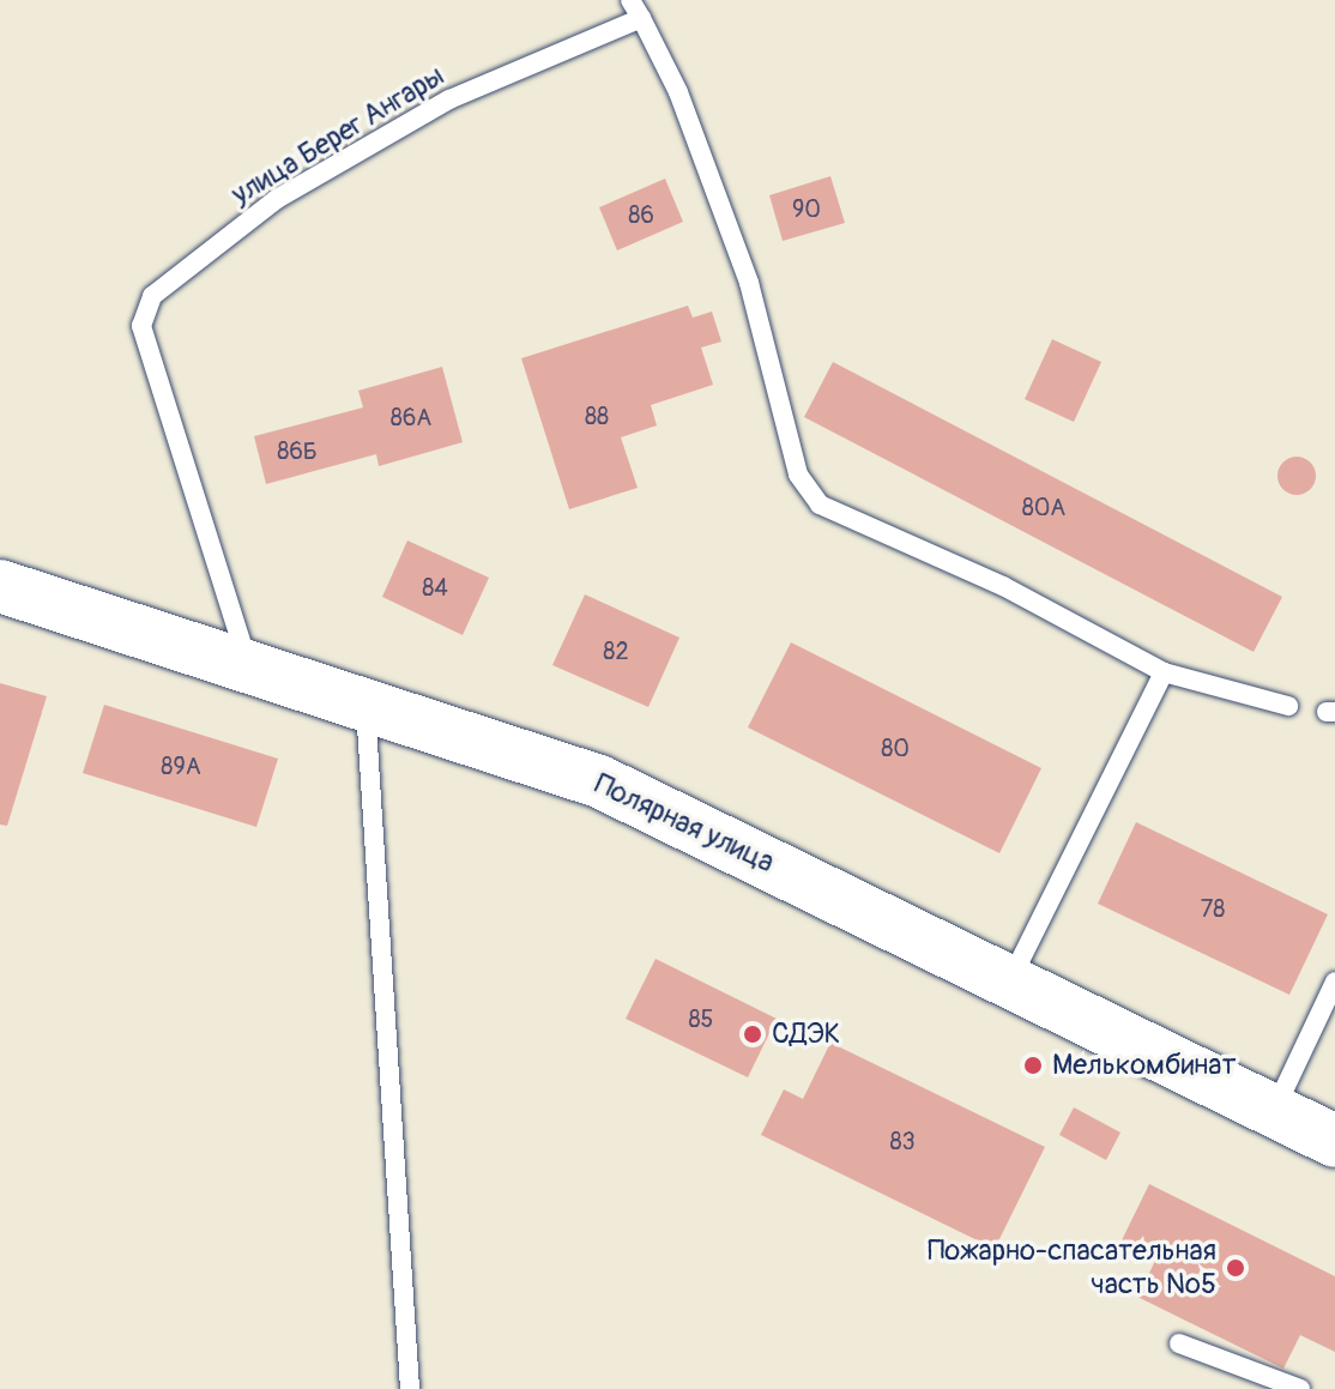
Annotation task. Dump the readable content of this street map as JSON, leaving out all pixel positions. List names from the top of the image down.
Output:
{
  "streets": {
    "main road": ["Полярная улица"],
    "lane": ["улица Берег Ангары"]
  },
  "crossings": [
    ["улица Берег Ангары", "Полярная улица"]
  ],
  "places": ["СДЭК", "Мелькомбинат", "Пожарно-спасательная часть №5"],
  "house_numbers": [
    "90",
    "86",
    "88",
    "86А",
    "86Б",
    "80А",
    "84",
    "82",
    "80",
    "89А",
    "78",
    "85",
    "83"
  ]
}
